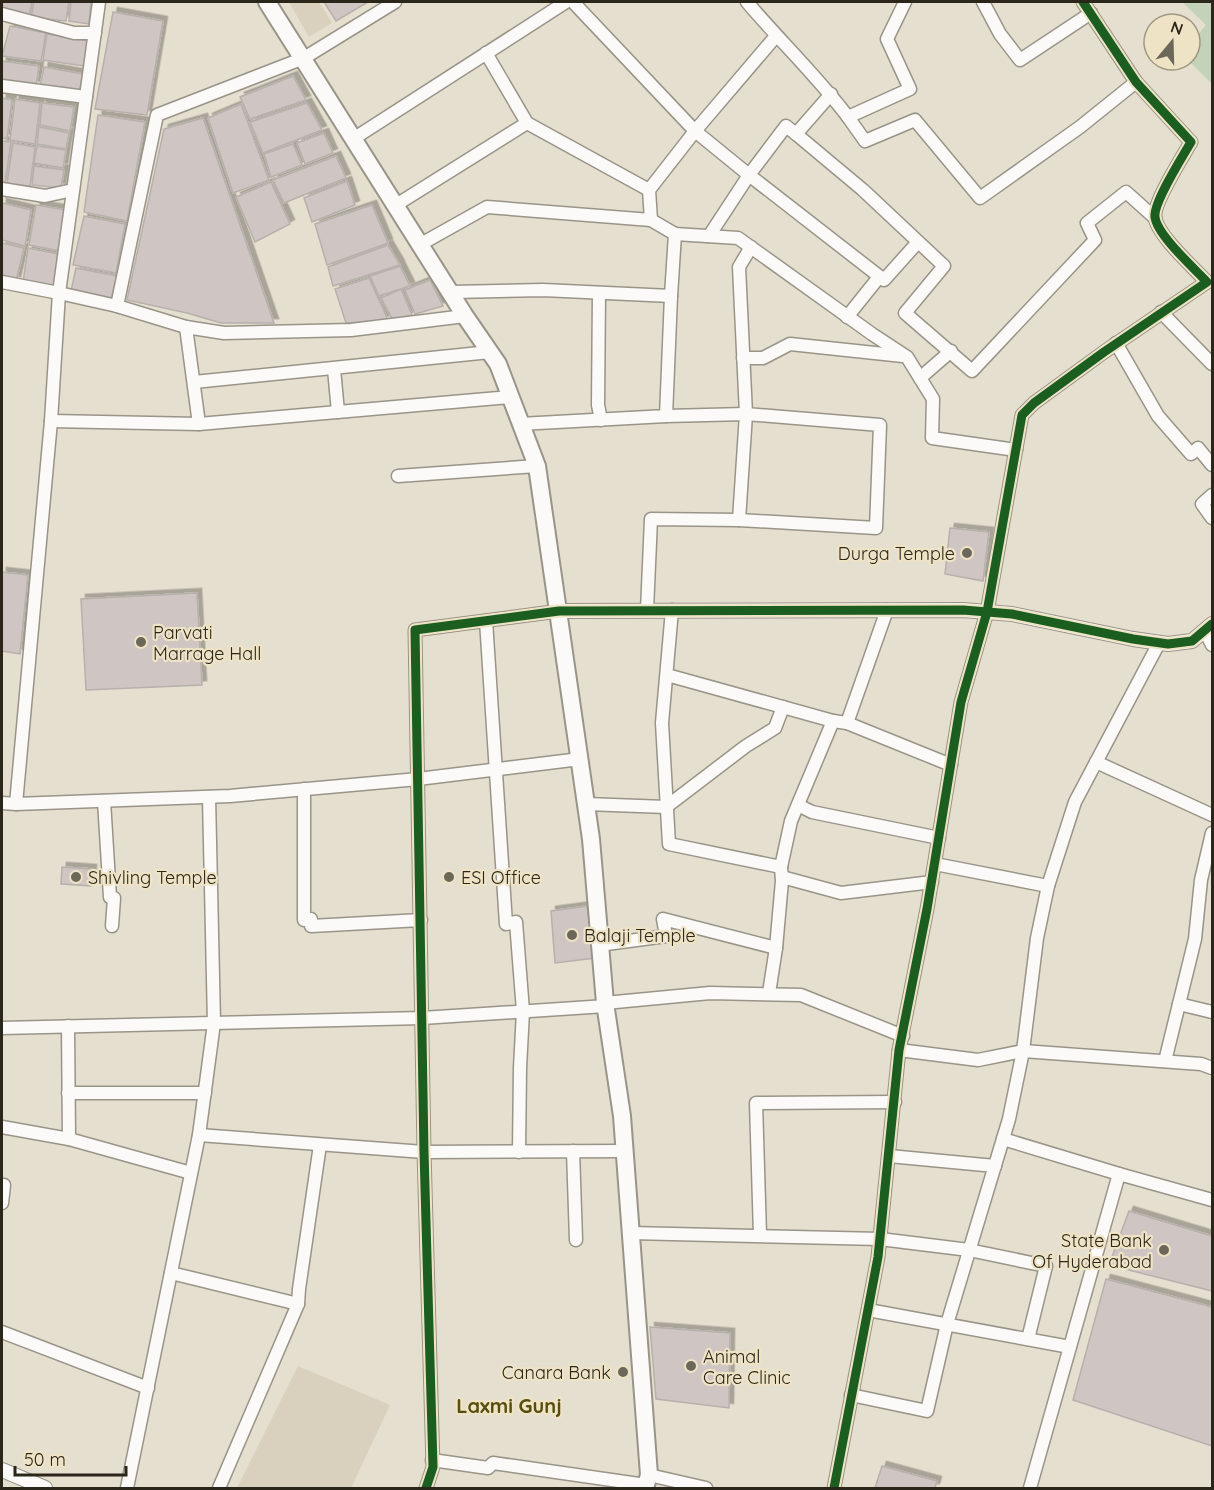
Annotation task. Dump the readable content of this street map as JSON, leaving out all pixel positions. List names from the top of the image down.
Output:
{
  "districts": ["Laxmi Gunj"],
  "places": [
    "Durga Temple",
    "Parvati Marrage Hall",
    "Shivling Temple",
    "ESI Office",
    "Balaji Temple",
    "State Bank Of Hyderabad",
    "Animal Care Clinic",
    "Canara Bank"
  ],
  "scale_bar": "50 m",
  "north": "top"
}
